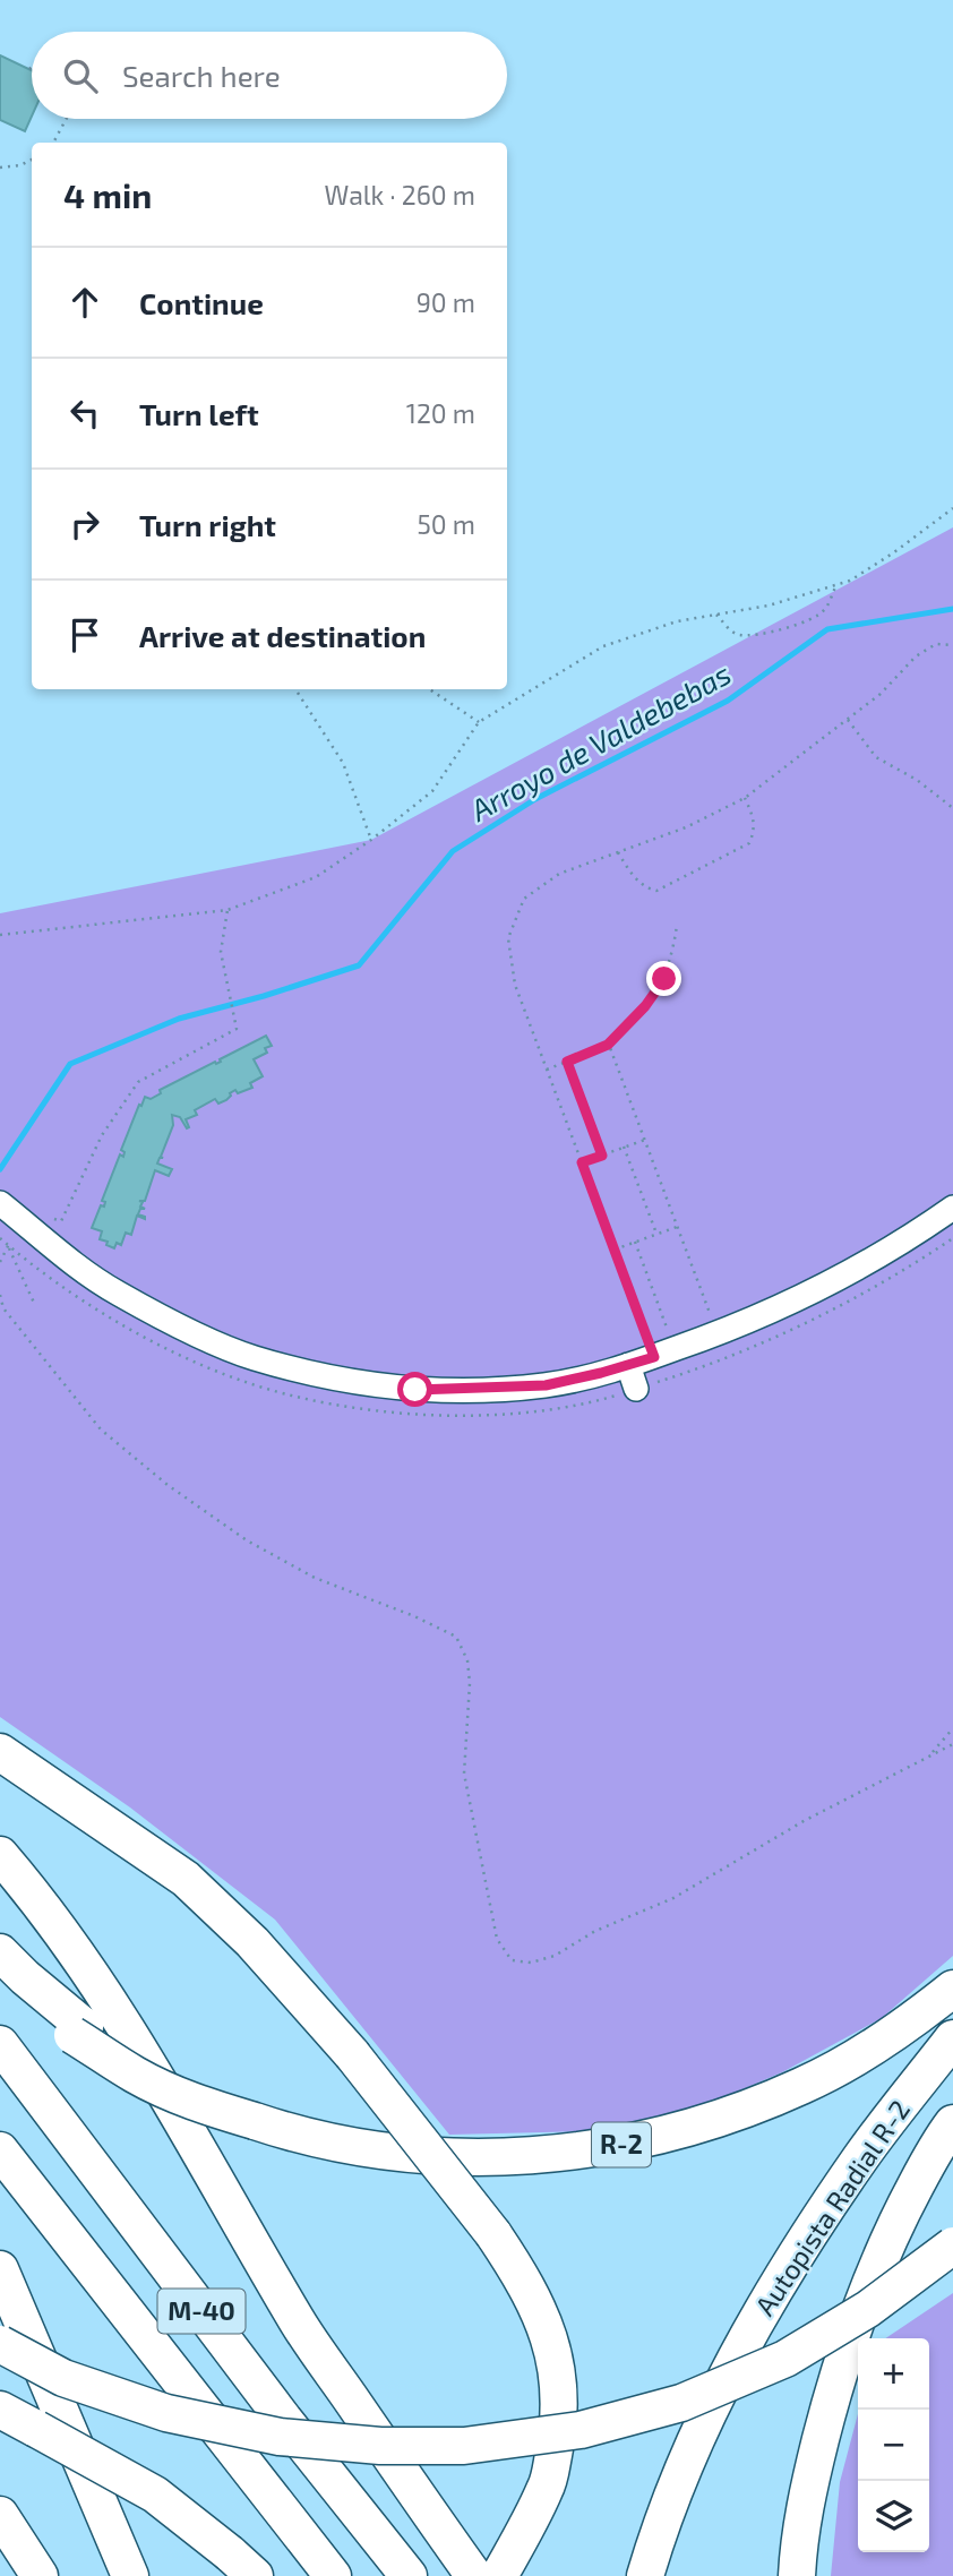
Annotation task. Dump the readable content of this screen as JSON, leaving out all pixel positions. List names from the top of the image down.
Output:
{
  "streets": {
    "highway": ["R-2", "Autopista Radial R-2", "M-40"]
  },
  "water": ["Arroyo de Valdebebas"],
  "page": {
    "search": "Search here",
    "heading": ["4 min", "Walk · 260 m"],
    "list": [
      ["Continue", "90 m"],
      ["Turn left", "120 m"],
      ["Turn right", "50 m"],
      "Arrive at destination"
    ],
    "map_buttons": ["+", "−"]
  }
}
